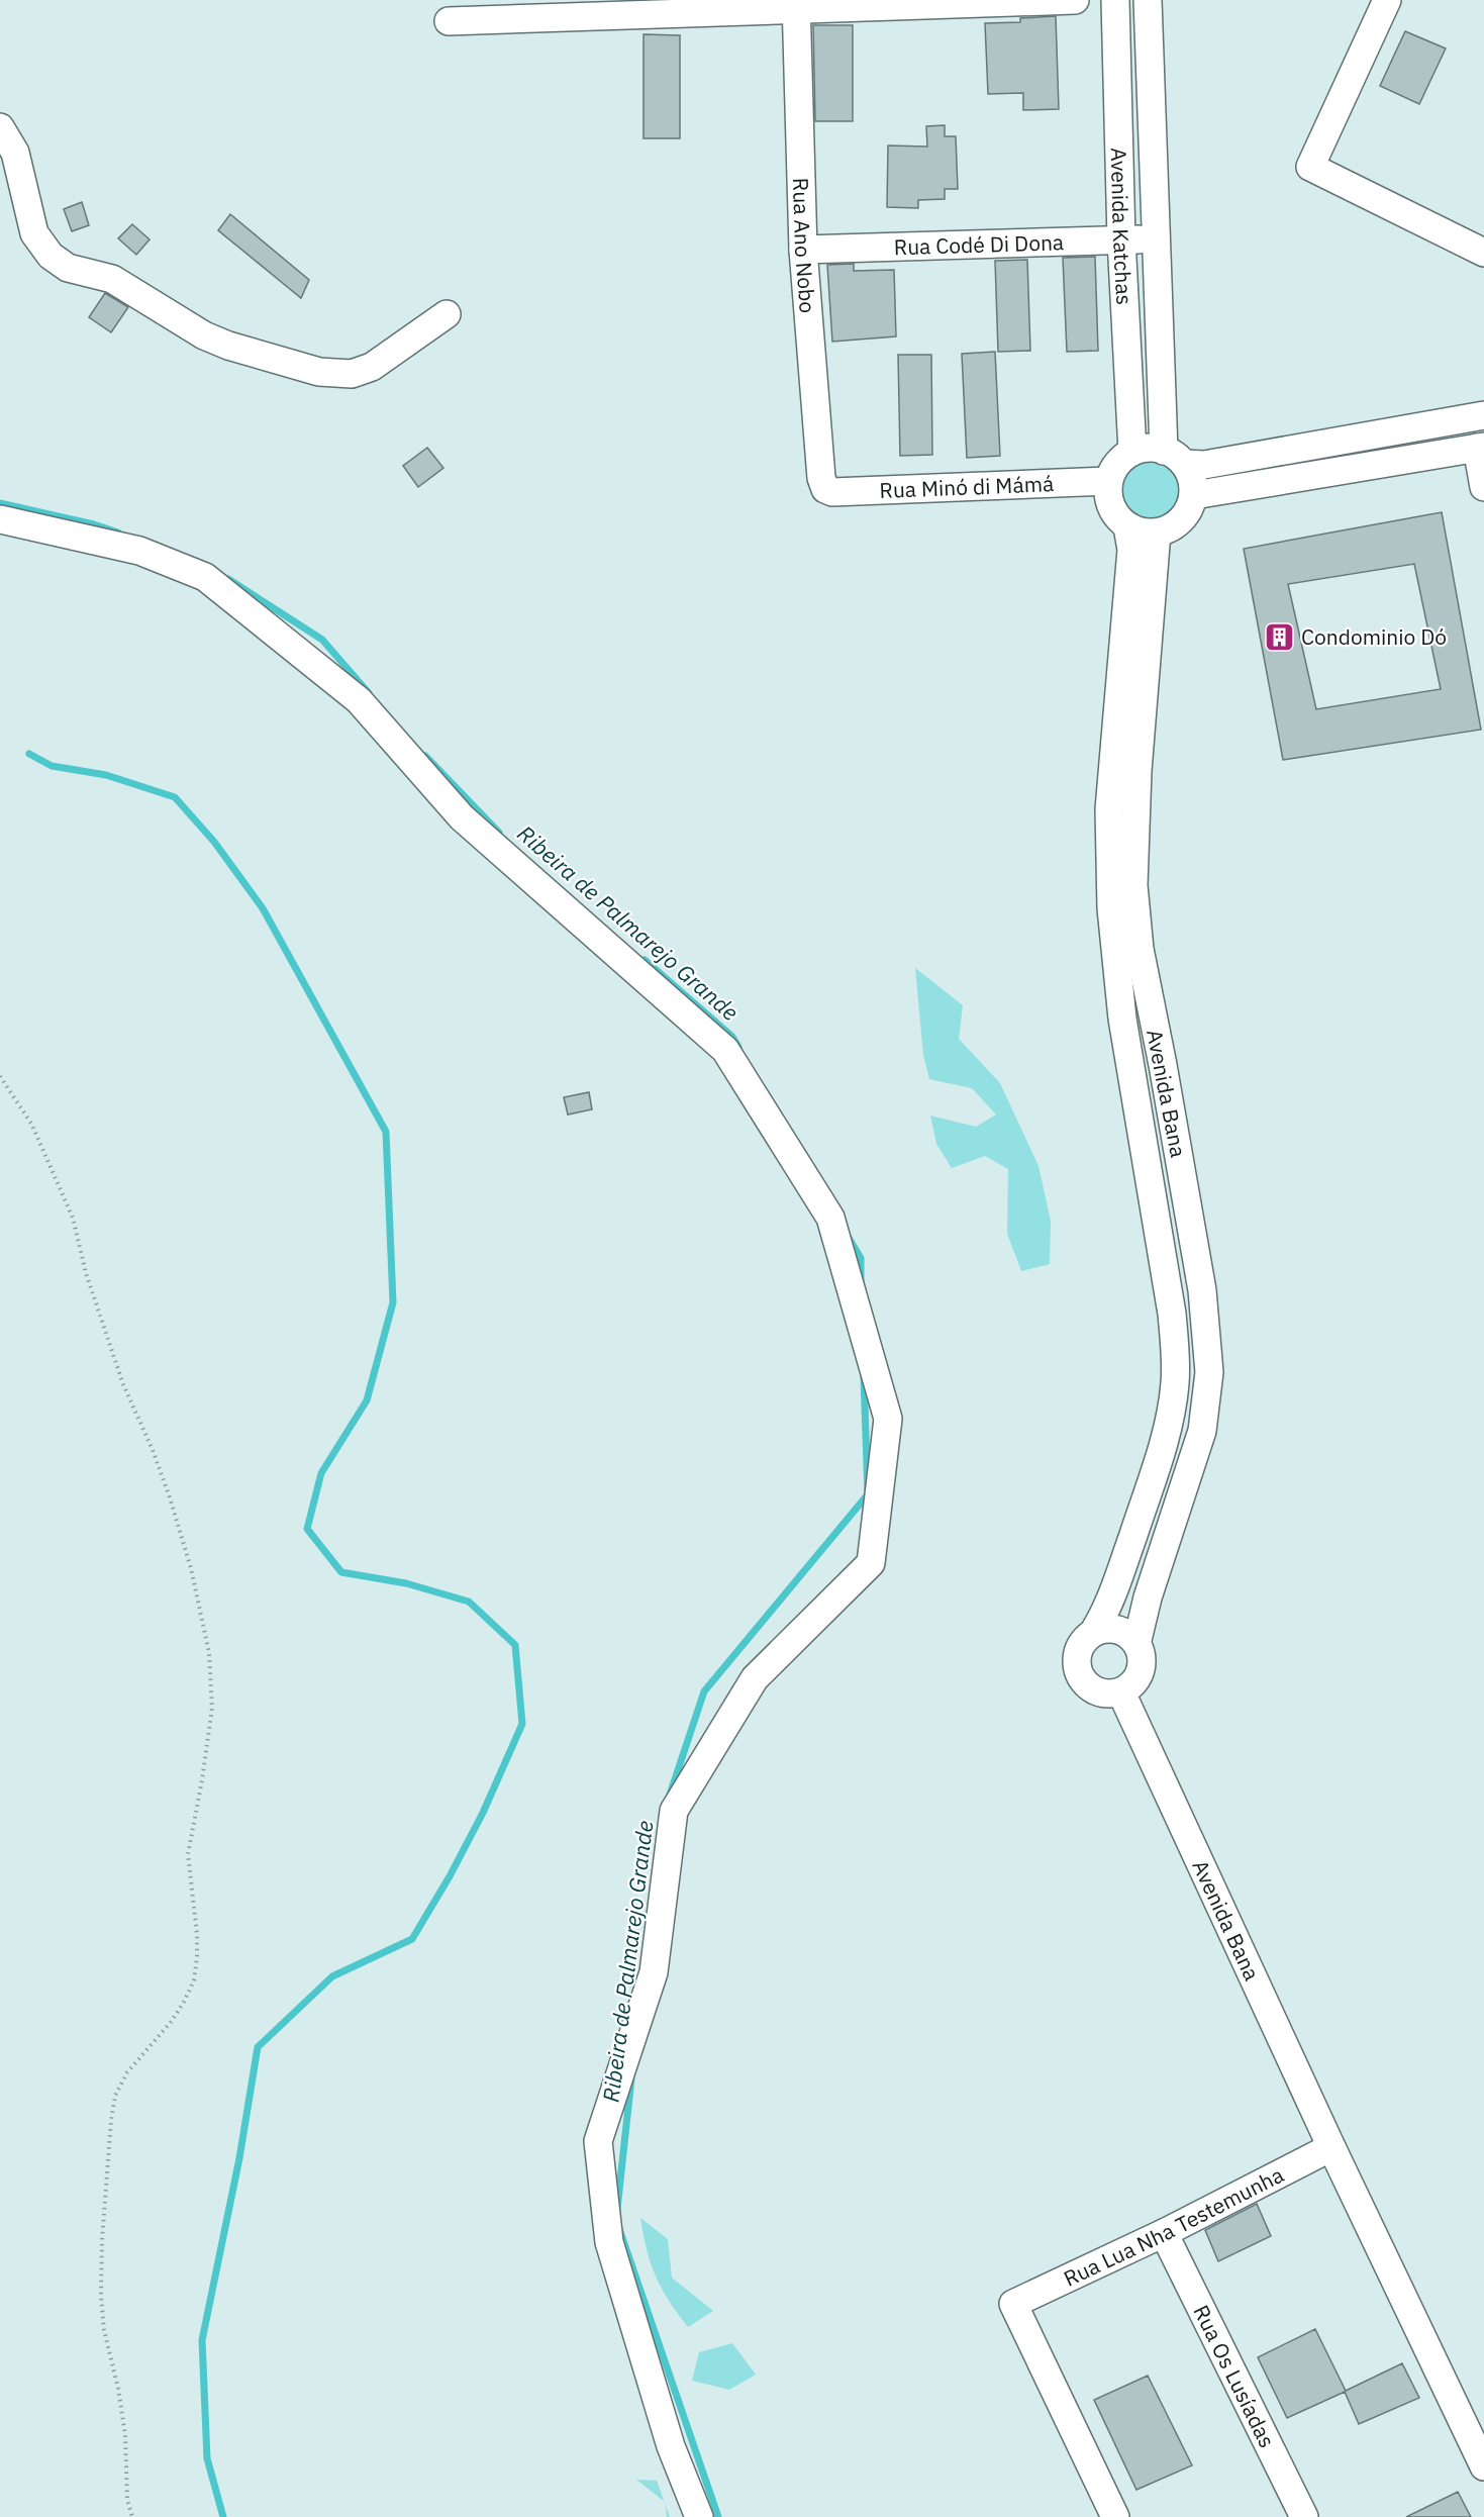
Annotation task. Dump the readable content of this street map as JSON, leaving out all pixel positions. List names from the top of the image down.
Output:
{
  "streets": {
    "street": [
      "Avenida Katchas",
      "Rua Codé Di Dona",
      "Rua Ano Nobo",
      "Rua Minó di Mámá",
      "Avenida Bana",
      "Rua Lua Nha Testemunha",
      "Rua Os Lusíadas"
    ]
  },
  "crossings": [
    ["Avenida Katchas", "Rua Codé Di Dona"],
    ["Avenida Katchas", "Rua Minó di Mámá"],
    ["Avenida Katchas", "Avenida Bana"],
    ["Rua Codé Di Dona", "Rua Ano Nobo"],
    ["Rua Ano Nobo", "Rua Minó di Mámá"],
    ["Rua Minó di Mámá", "Avenida Bana"],
    ["Avenida Bana", "Rua Lua Nha Testemunha"],
    ["Rua Lua Nha Testemunha", "Rua Os Lusíadas"]
  ],
  "water": ["Ribeira de Palmarejo Grande"],
  "places": {
    "building": ["Condominio Dó"]
  }
}
